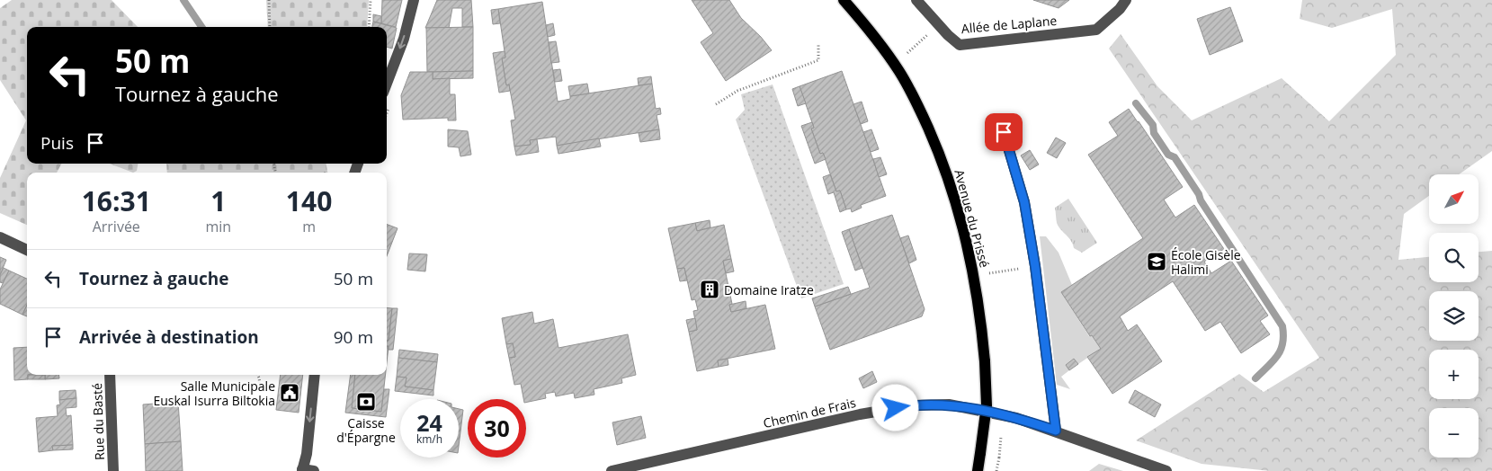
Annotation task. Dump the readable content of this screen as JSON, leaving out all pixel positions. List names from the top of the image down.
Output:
{
  "streets": {
    "main road": ["Avenue du Prissé"],
    "street": ["Allée de Laplane", "Chemin de Frais", "Rue du Basté"]
  },
  "places": {
    "school or university": ["École Gisèle Halimi"],
    "building": ["Domaine Iratze"],
    "public building": ["Salle Municipale Euskal Isurra Biltokia"],
    "bank": ["Caisse d'Épargne"]
  },
  "north": "top right",
  "page": {
    "turn": ["50 m", "Tournez à gauche"],
    "then": "Puis",
    "eta": [
      "16:31",
      "Arrivée",
      "1",
      "min",
      "140",
      "m"
    ],
    "map_buttons": ["+", "−"],
    "list": [
      {
        "name": "Tournez à gauche",
        "value": "50 m"
      },
      {
        "name": "Arrivée à destination",
        "value": "90 m"
      }
    ],
    "speed": "24 km/h",
    "limit": "30"
  }
}
